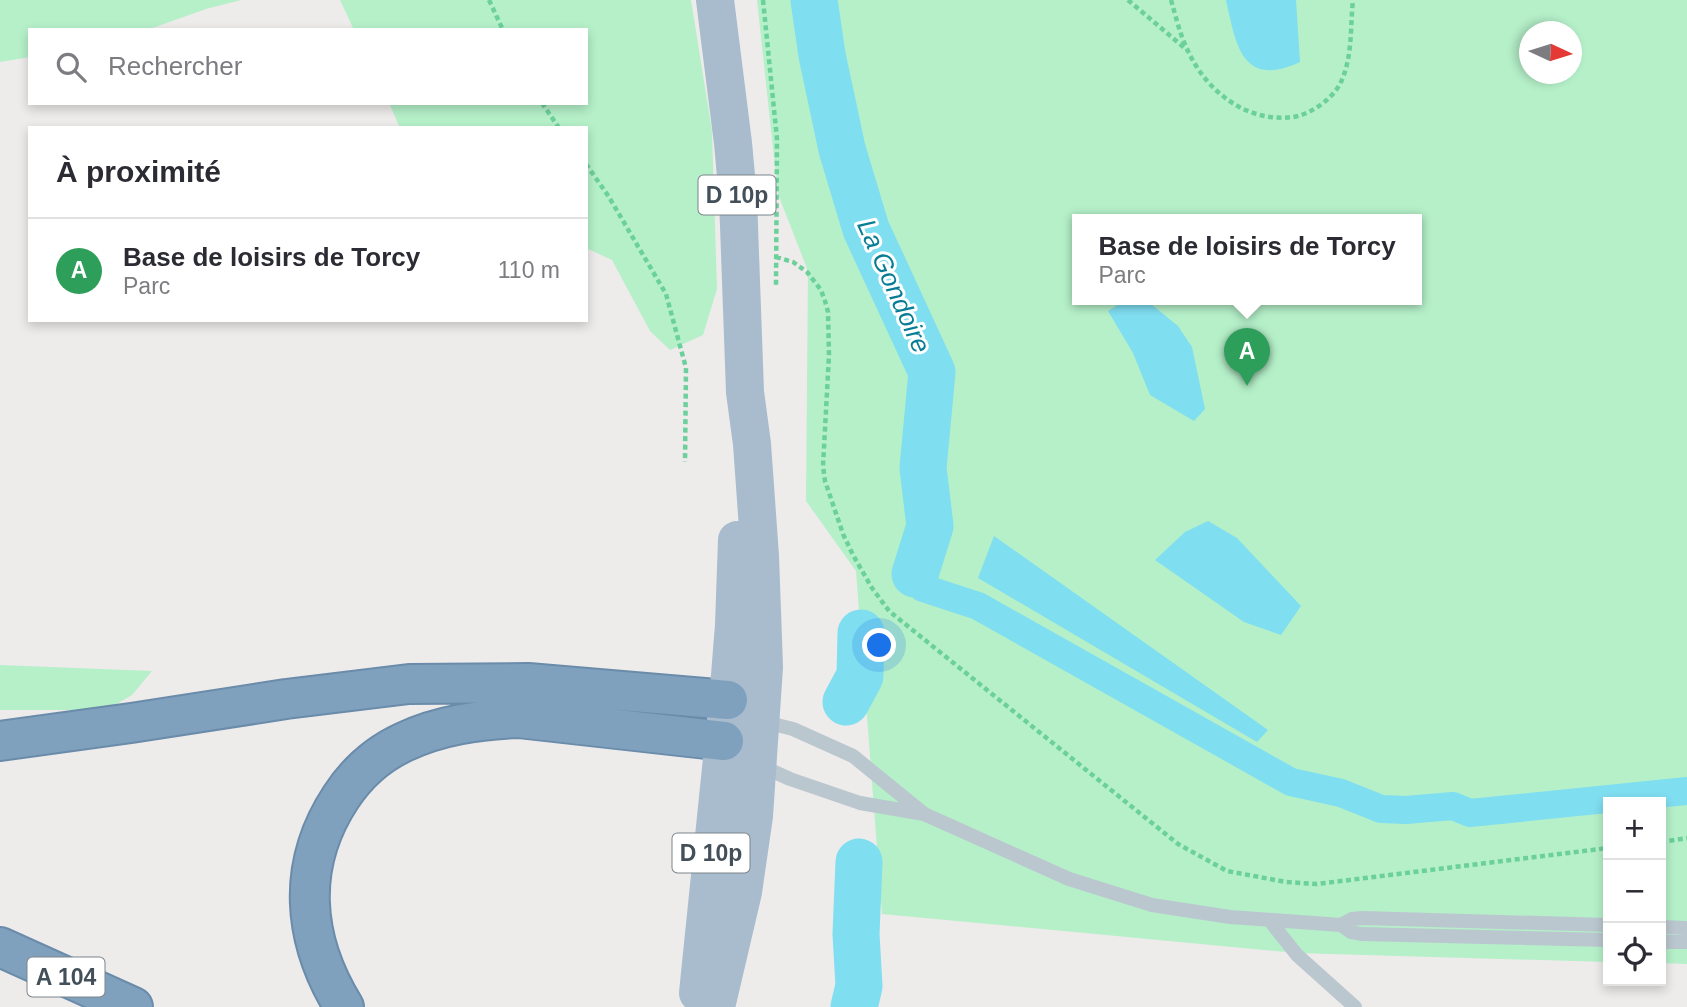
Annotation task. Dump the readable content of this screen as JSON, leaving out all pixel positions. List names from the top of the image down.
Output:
{
  "streets": {
    "highway": ["A 104"],
    "main road": ["D 10p"]
  },
  "water": ["La Gondoire"],
  "north": "right",
  "page": {
    "search": "Rechercher",
    "heading": "À proximité",
    "popup": ["Base de loisirs de Torcy", "Parc"],
    "list": [
      {
        "mark": "A",
        "name": "Base de loisirs de Torcy",
        "note": "Parc",
        "value": "110 m"
      }
    ],
    "pins": "A",
    "map_buttons": ["+", "−"]
  }
}
